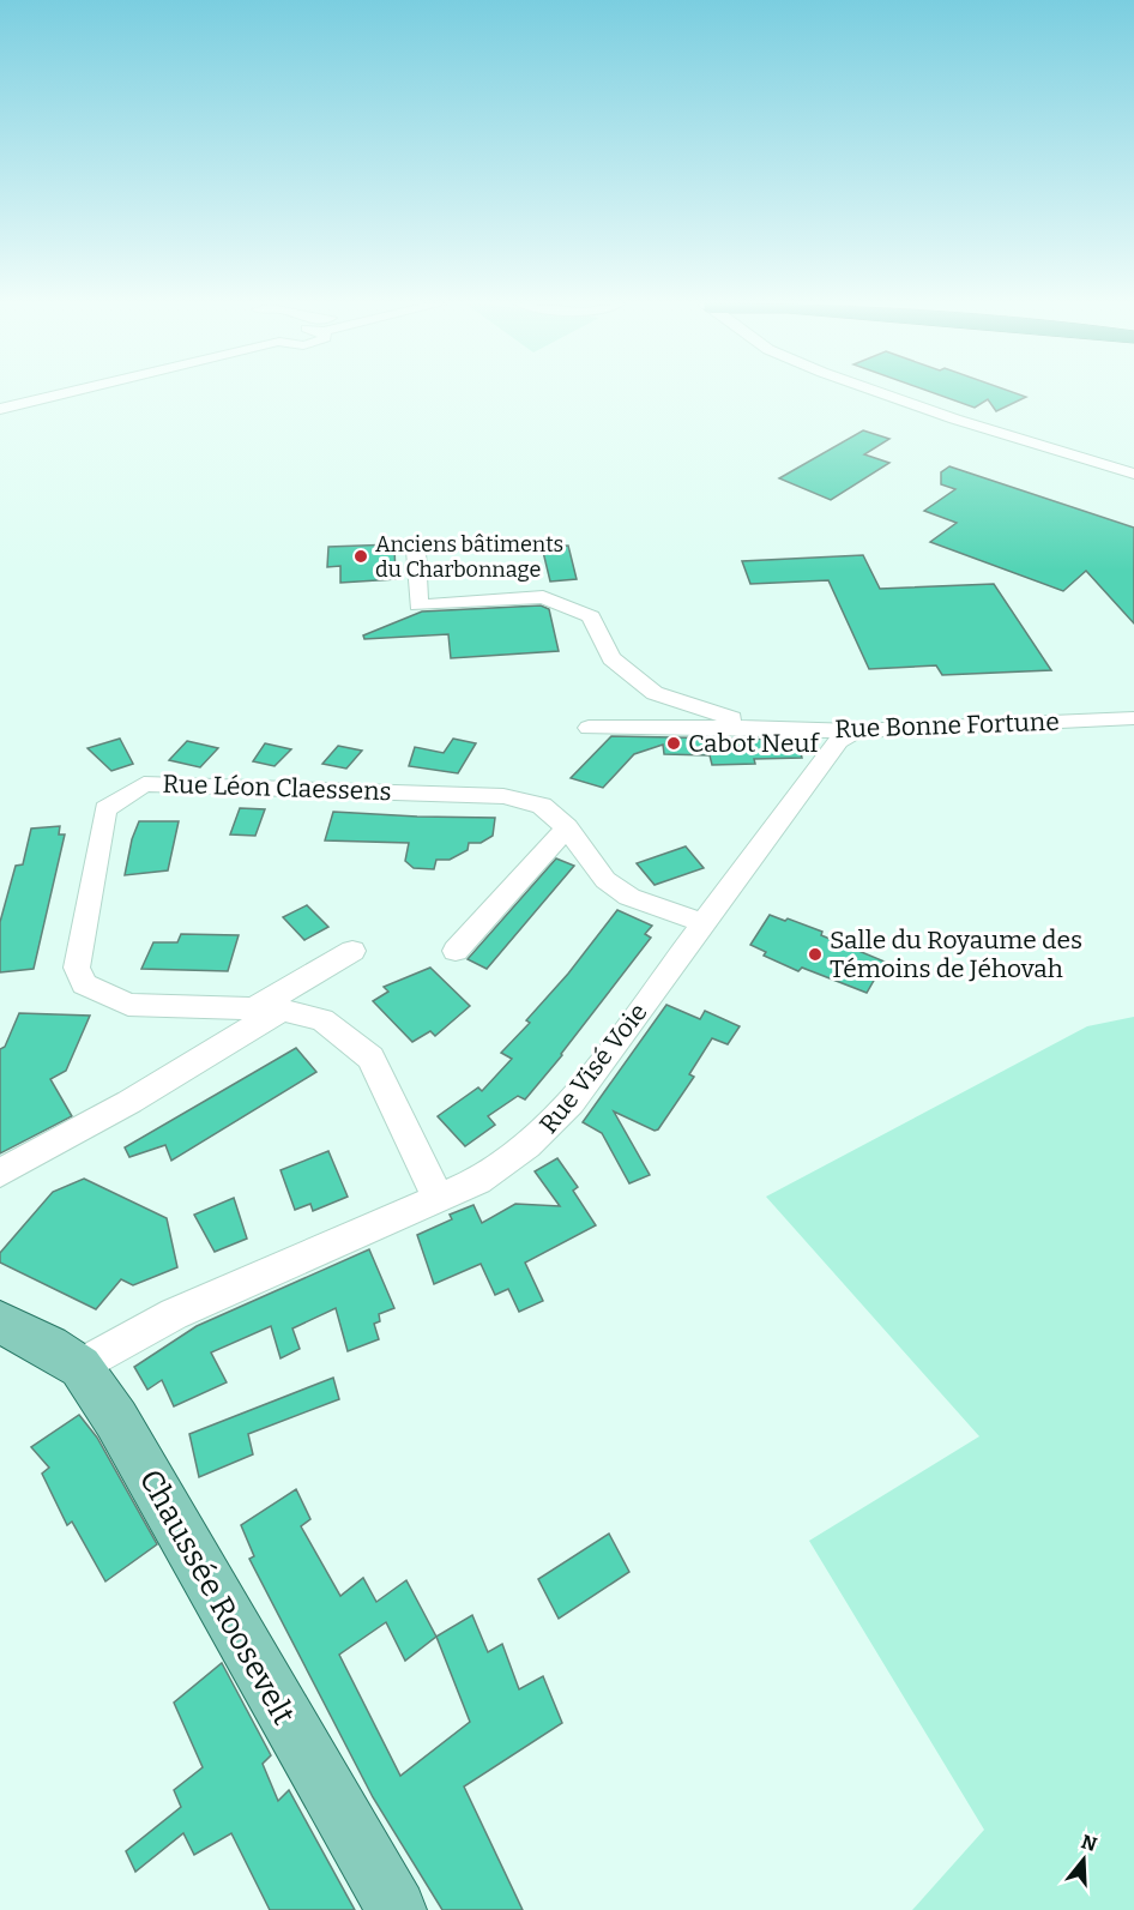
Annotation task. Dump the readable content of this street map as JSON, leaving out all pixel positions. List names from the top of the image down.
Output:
{
  "streets": {
    "main road": ["Chaussée Roosevelt"],
    "street": ["Rue Bonne Fortune", "Rue Léon Claessens", "Rue Visé Voie"]
  },
  "crossings": [
    ["Rue Bonne Fortune", "Rue Visé Voie"],
    ["Rue Léon Claessens", "Rue Visé Voie"],
    ["Rue Visé Voie", "Chaussée Roosevelt"]
  ],
  "places": ["Anciens bâtiments du Charbonnage", "Cabot Neuf", "Salle du Royaume des Témoins de Jéhovah"],
  "north": "top"
}
